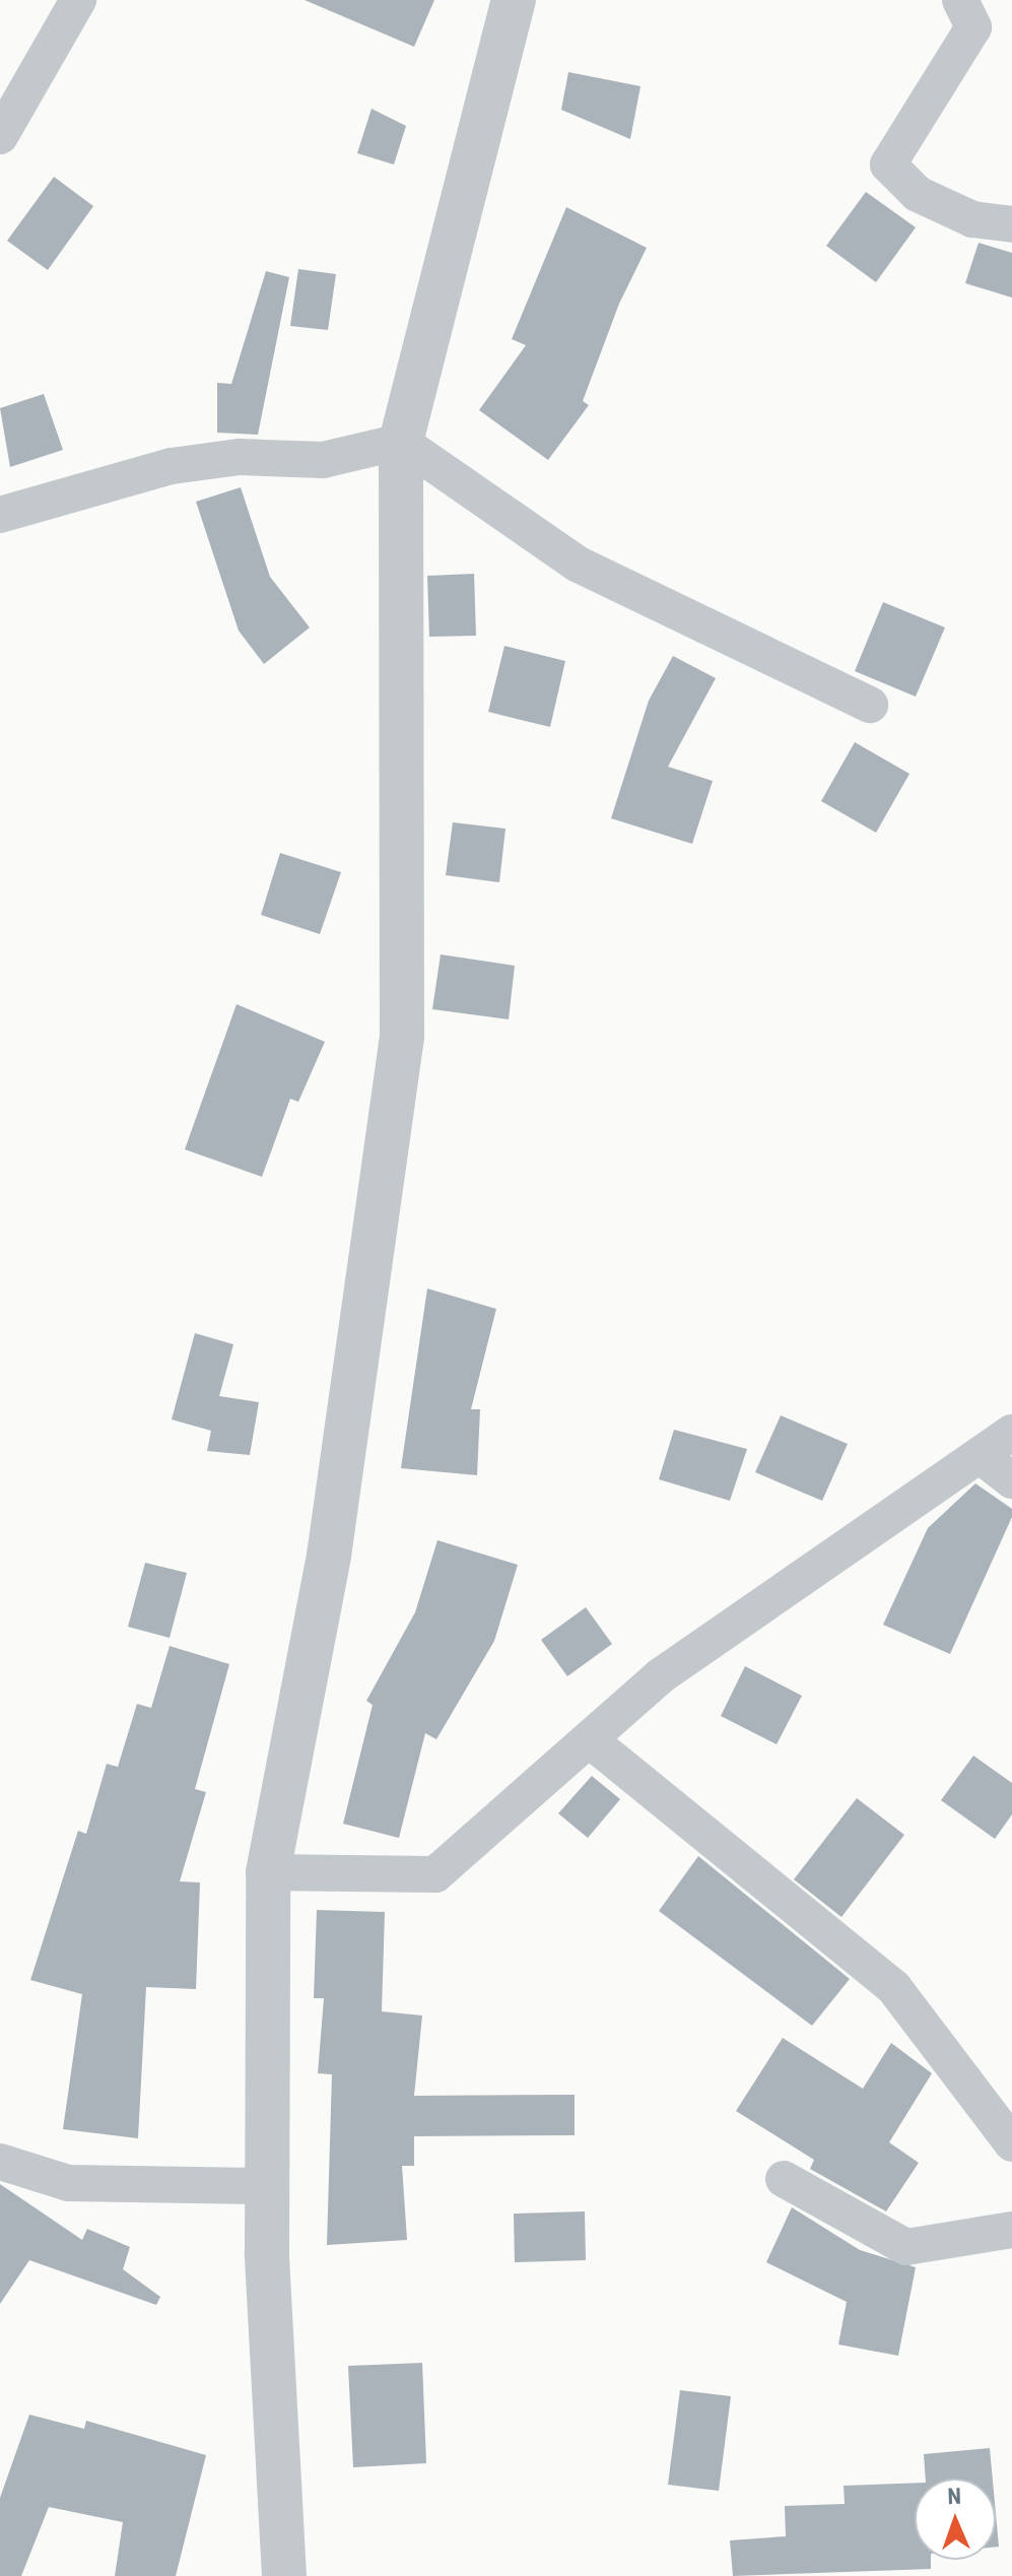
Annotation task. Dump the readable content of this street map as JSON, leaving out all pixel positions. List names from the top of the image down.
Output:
{
  "north": "top"
}
